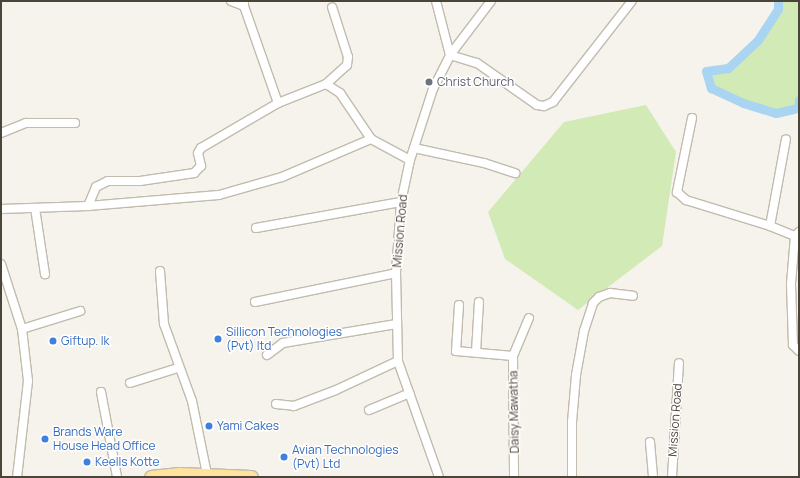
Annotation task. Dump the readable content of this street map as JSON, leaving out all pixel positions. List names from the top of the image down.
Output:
{
  "streets": {
    "street": ["Mission Road", "Daisy Mawatha"]
  },
  "places": [
    "Christ Church",
    "Sillicon Technologies (Pvt) ltd",
    "Giftup. lk",
    "Yami Cakes",
    "Brands Ware House Head Office",
    "Avian Technologies (Pvt) Ltd",
    "Keells Kotte"
  ]
}
